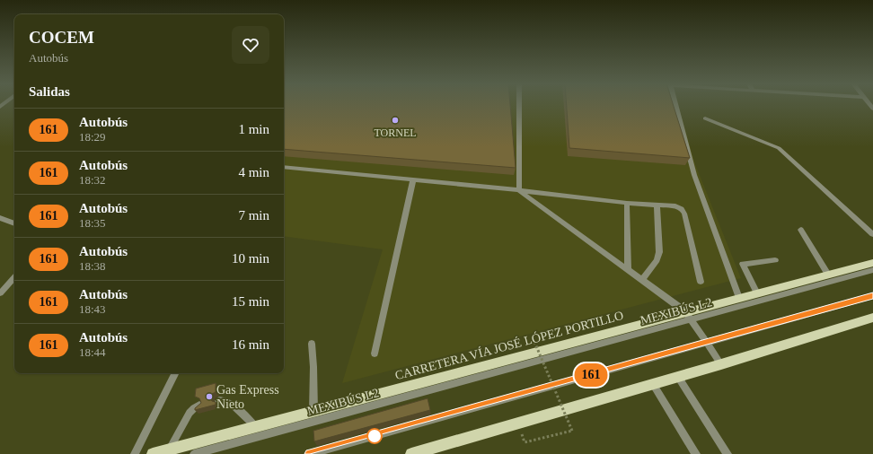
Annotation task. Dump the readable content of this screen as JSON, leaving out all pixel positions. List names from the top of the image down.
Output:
{
  "streets": {
    "main road": ["CARRETERA VÍA JOSÉ LÓPEZ PORTILLO"],
    "street": ["MEXIBÚS L2"]
  },
  "crossings": [
    ["MEXIBÚS L2", "CARRETERA VÍA JOSÉ LÓPEZ PORTILLO"]
  ],
  "places": ["TORNEL", "Gas Express Nieto"],
  "lines": ["bus line 161"],
  "page": {
    "on_map": "161",
    "heading": [
      ["COCEM", "Autobús"],
      "Salidas"
    ],
    "list": [
      {
        "mark": "161",
        "name": "Autobús",
        "note": "18:29",
        "value": "1 min"
      },
      {
        "mark": "161",
        "name": "Autobús",
        "note": "18:32",
        "value": "4 min"
      },
      {
        "mark": "161",
        "name": "Autobús",
        "note": "18:35",
        "value": "7 min"
      },
      {
        "mark": "161",
        "name": "Autobús",
        "note": "18:38",
        "value": "10 min"
      },
      {
        "mark": "161",
        "name": "Autobús",
        "note": "18:43",
        "value": "15 min"
      },
      {
        "mark": "161",
        "name": "Autobús",
        "note": "18:44",
        "value": "16 min"
      }
    ]
  }
}
